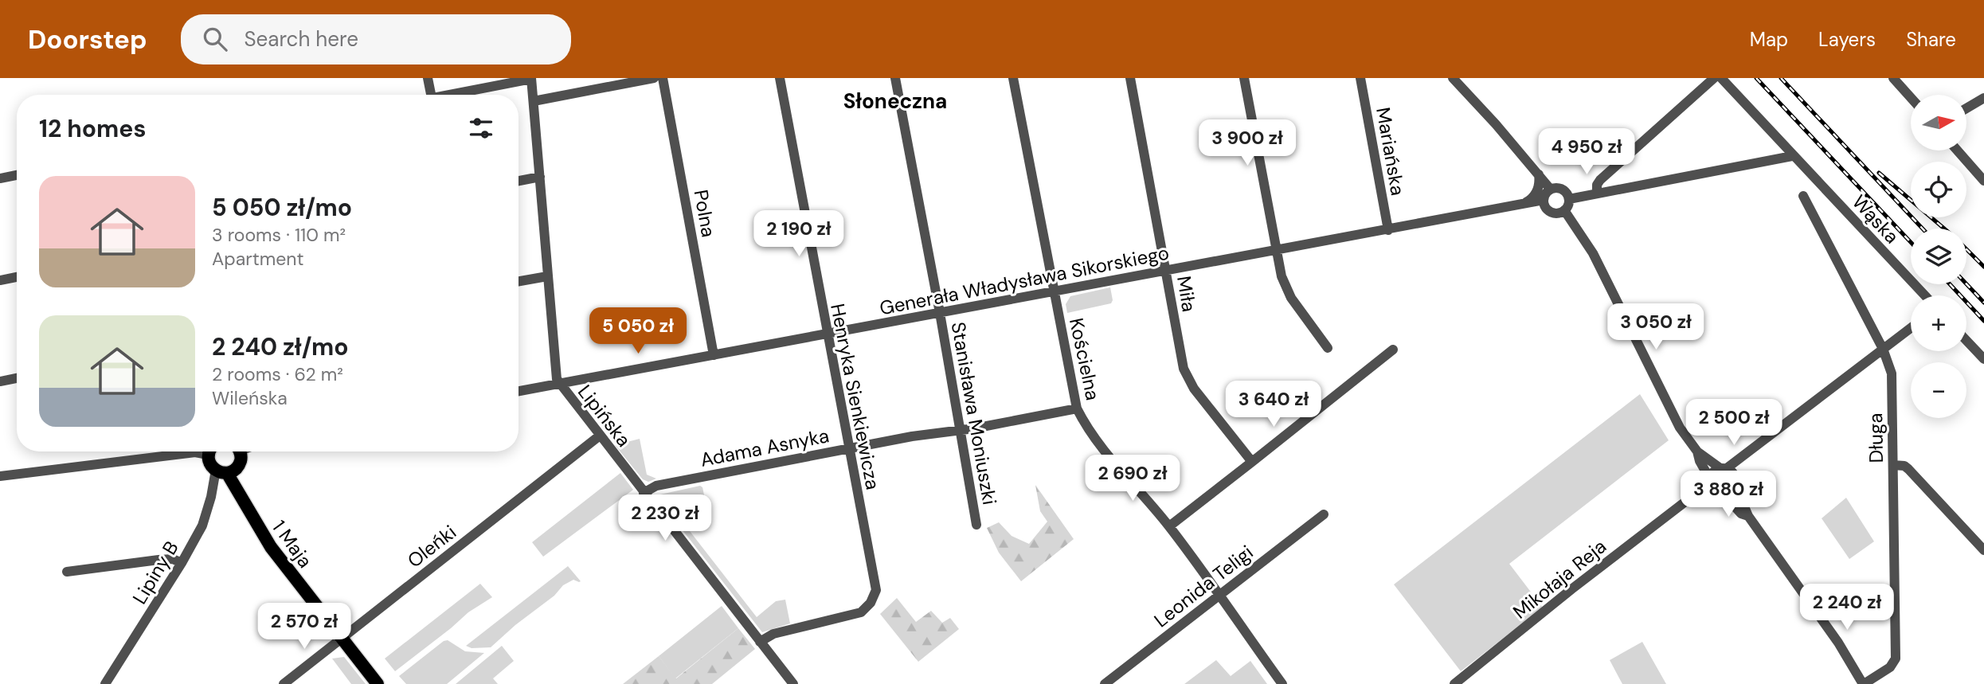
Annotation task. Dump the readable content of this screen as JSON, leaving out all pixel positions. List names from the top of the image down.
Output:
{
  "streets": {
    "main road": ["1 Maja"],
    "street": [
      "Mariańska",
      "Polna",
      "Wąska",
      "Generała Władysława Sikorskiego",
      "Miła",
      "Kościelna",
      "Henryka Sienkiewicza",
      "Stanisława Moniuszki",
      "Lipińska",
      "Długa",
      "Adama Asnyka",
      "Oleńki",
      "Lipiny B",
      "Mikołaja Reja",
      "Leonida Teligi"
    ]
  },
  "crossings": [
    ["Mariańska", "Generała Władysława Sikorskiego"],
    ["Polna", "Generała Władysława Sikorskiego"],
    ["Generała Władysława Sikorskiego", "Miła"],
    ["Generała Władysława Sikorskiego", "Kościelna"],
    ["Generała Władysława Sikorskiego", "Henryka Sienkiewicza"],
    ["Generała Władysława Sikorskiego", "Stanisława Moniuszki"],
    ["Generała Władysława Sikorskiego", "Lipińska"],
    ["Kościelna", "Adama Asnyka"],
    ["Kościelna", "Leonida Teligi"],
    ["Henryka Sienkiewicza", "Lipińska"],
    ["Henryka Sienkiewicza", "Adama Asnyka"],
    ["Stanisława Moniuszki", "Adama Asnyka"],
    ["Lipińska", "Adama Asnyka"],
    ["Lipińska", "Oleńki"],
    ["1 Maja", "Oleńki"],
    ["1 Maja", "Lipiny B"]
  ],
  "districts": ["Słoneczna"],
  "north": "right",
  "page": {
    "header": "Doorstep",
    "search": "Search here",
    "nav": ["Map", "Layers", "Share"],
    "map_buttons": ["+", "−"],
    "heading": "12 homes",
    "price": [
      "3 900 zł",
      "4 950 zł",
      "2 190 zł",
      "3 050 zł",
      "5 050 zł",
      "3 640 zł",
      "2 500 zł",
      "2 690 zł",
      "3 880 zł",
      "2 230 zł",
      "2 240 zł",
      "2 570 zł"
    ],
    "list": [
      {
        "name": "5 050 zł/mo",
        "note": "3 rooms · 110 m² · Apartment"
      },
      {
        "name": "2 240 zł/mo",
        "note": "2 rooms · 62 m² · Wileńska"
      }
    ]
  }
}
